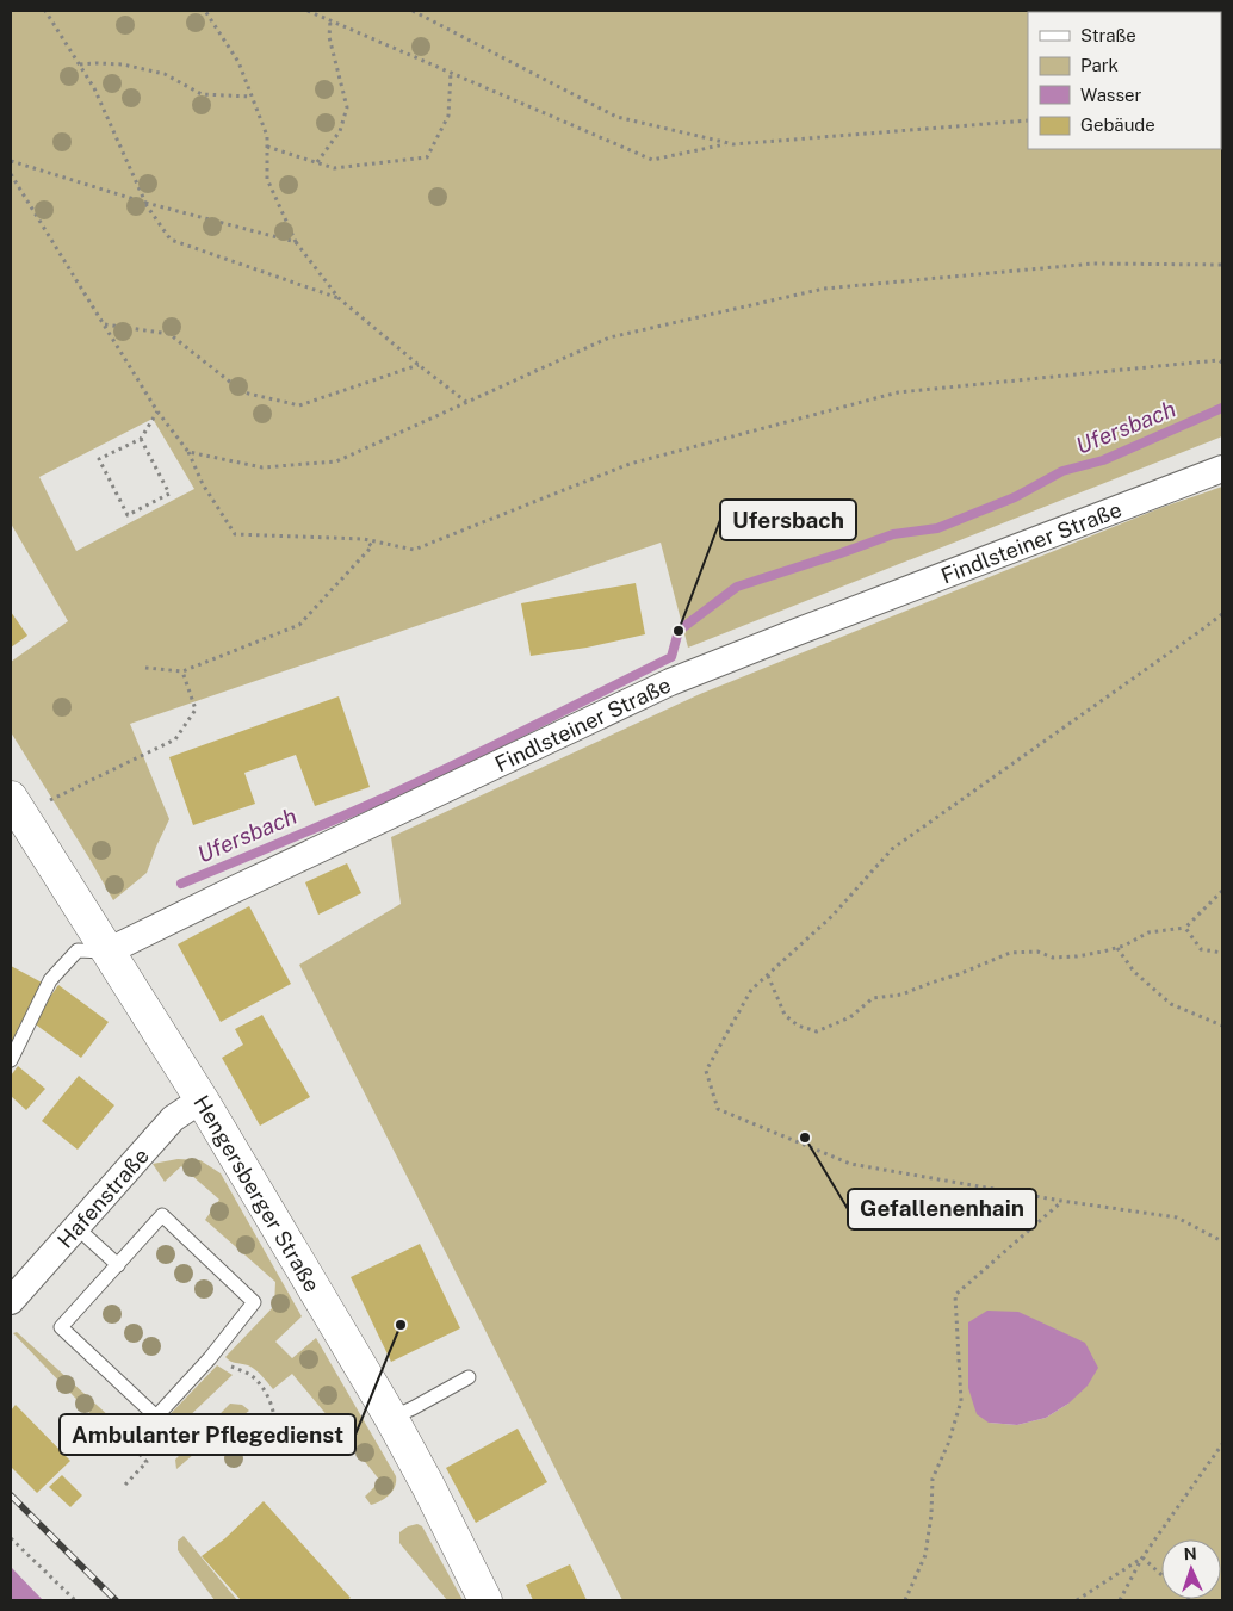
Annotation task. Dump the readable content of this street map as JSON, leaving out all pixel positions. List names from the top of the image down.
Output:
{
  "streets": {
    "main road": ["Hengersberger Straße"],
    "street": ["Findlsteiner Straße", "Hafenstraße"]
  },
  "crossings": [
    ["Findlsteiner Straße", "Hengersberger Straße"],
    ["Hengersberger Straße", "Hafenstraße"]
  ],
  "water": ["Ufersbach"],
  "places": ["Ufersbach", "Gefallenenhain", "Ambulanter Pflegedienst"],
  "legend": [
    "Straße",
    "Park",
    "Wasser",
    "Gebäude"
  ],
  "north": "top"
}
